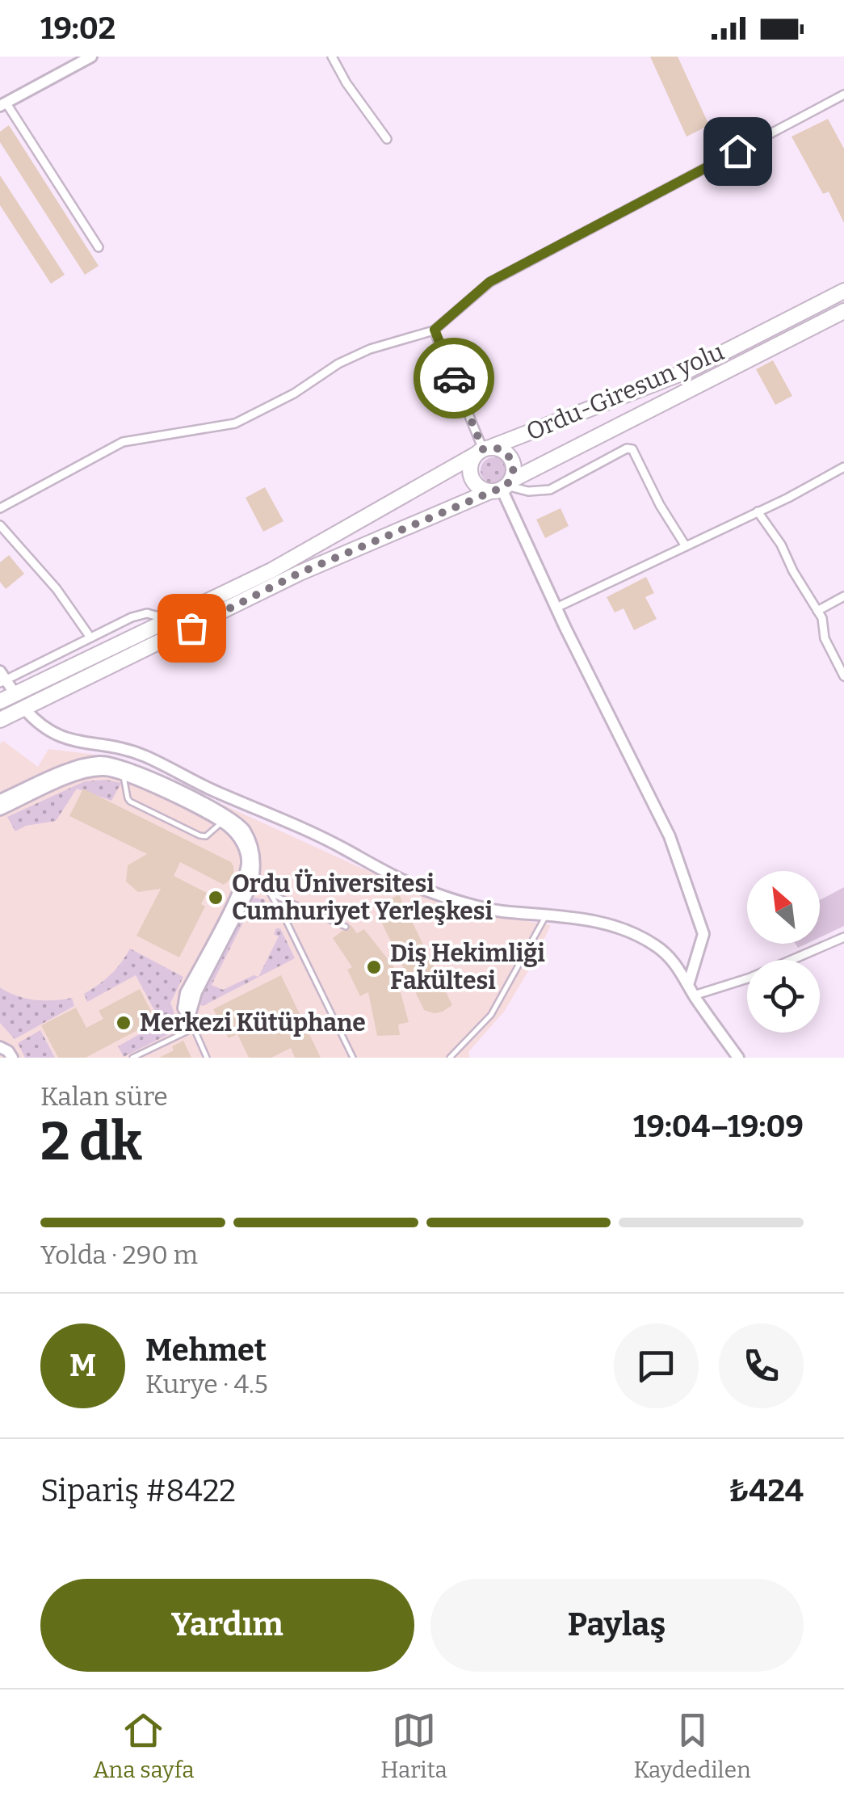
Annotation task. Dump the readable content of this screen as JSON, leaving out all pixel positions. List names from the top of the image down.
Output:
{
  "streets": {
    "highway": ["Ordu-Giresun yolu"]
  },
  "places": ["Ordu Üniversitesi Cumhuriyet Yerleşkesi", "Diş Hekimliği Fakültesi", "Merkezi Kütüphane"],
  "north": "top left",
  "page": {
    "status": "19:02",
    "heading": ["2 dk", "Kalan süre", "19:04–19:09"],
    "panel": [
      "Mehmet",
      "Kurye · 4.5",
      "Sipariş #8422",
      "₺424"
    ],
    "bar": "Yolda · 290 m",
    "round": "M",
    "buttons": ["Yardım", "Paylaş"],
    "tabs": ["Ana sayfa", "Harita", "Kaydedilen"]
  }
}
